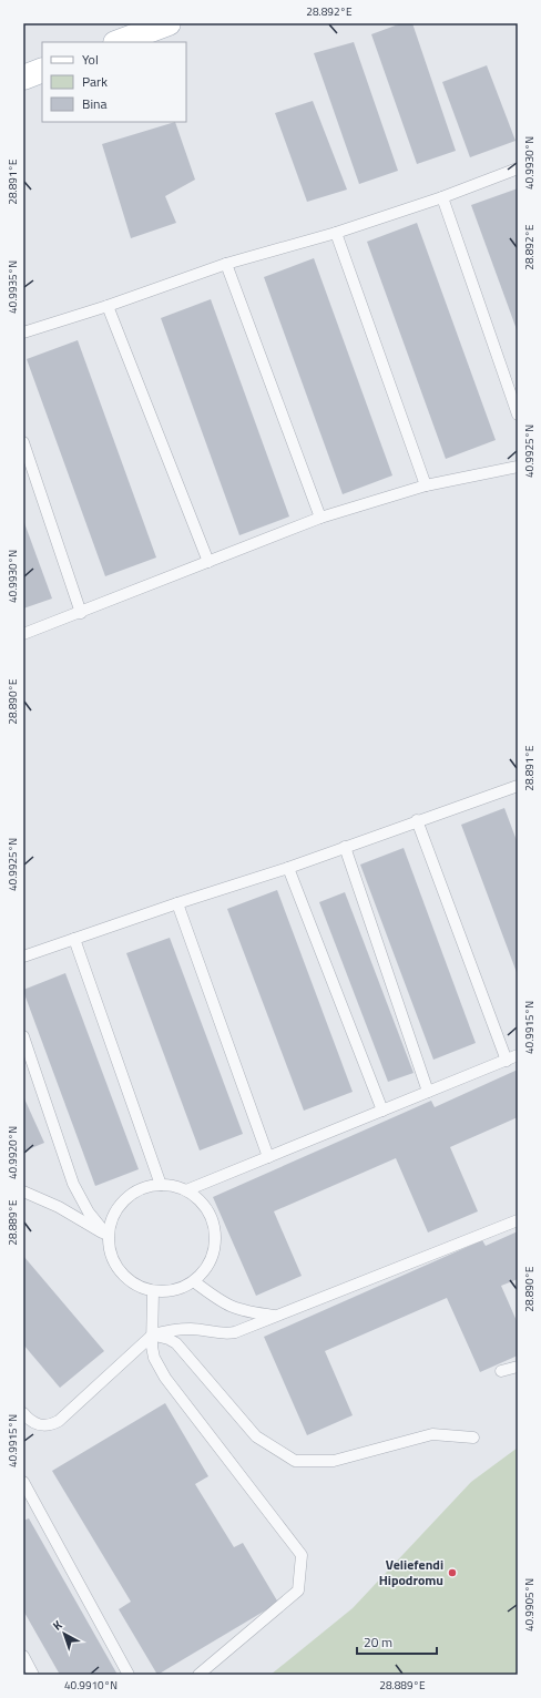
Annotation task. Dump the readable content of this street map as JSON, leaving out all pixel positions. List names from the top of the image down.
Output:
{
  "places": ["Veliefendi Hipodromu"],
  "legend": ["Yol", "Park", "Bina"],
  "scale_bar": "20 m",
  "north": "top left",
  "coordinates": [
    "28.892°E",
    "40.9930°N",
    "28.891°E",
    "40.9935°N",
    "40.9925°N",
    "28.890°E",
    "40.9915°N",
    "40.9920°N",
    "28.889°E",
    "40.9905°N",
    "40.9910°N"
  ]
}
